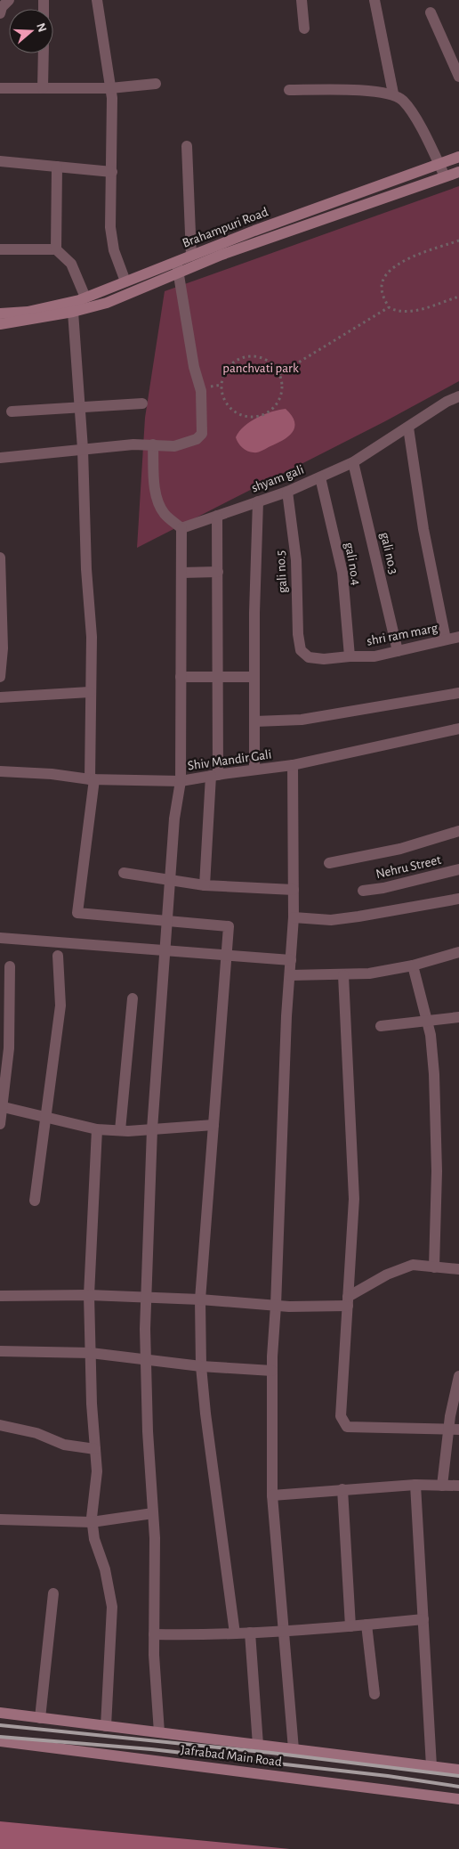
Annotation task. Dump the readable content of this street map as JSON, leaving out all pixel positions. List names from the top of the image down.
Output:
{
  "streets": {
    "street": [
      "Brahampuri Road",
      "shyam gali",
      "gali no.3",
      "gali no.4",
      "gali no.5",
      "shri ram marg",
      "Shiv Mandir Gali",
      "Nehru Street",
      "Jafrabad Main Road"
    ]
  },
  "crossings": [
    ["shyam gali", "gali no.3"],
    ["shyam gali", "gali no.4"],
    ["shyam gali", "gali no.5"],
    ["gali no.3", "shri ram marg"],
    ["gali no.4", "shri ram marg"],
    ["gali no.5", "shri ram marg"]
  ],
  "parks": ["panchvati park"],
  "north": "right"
}
